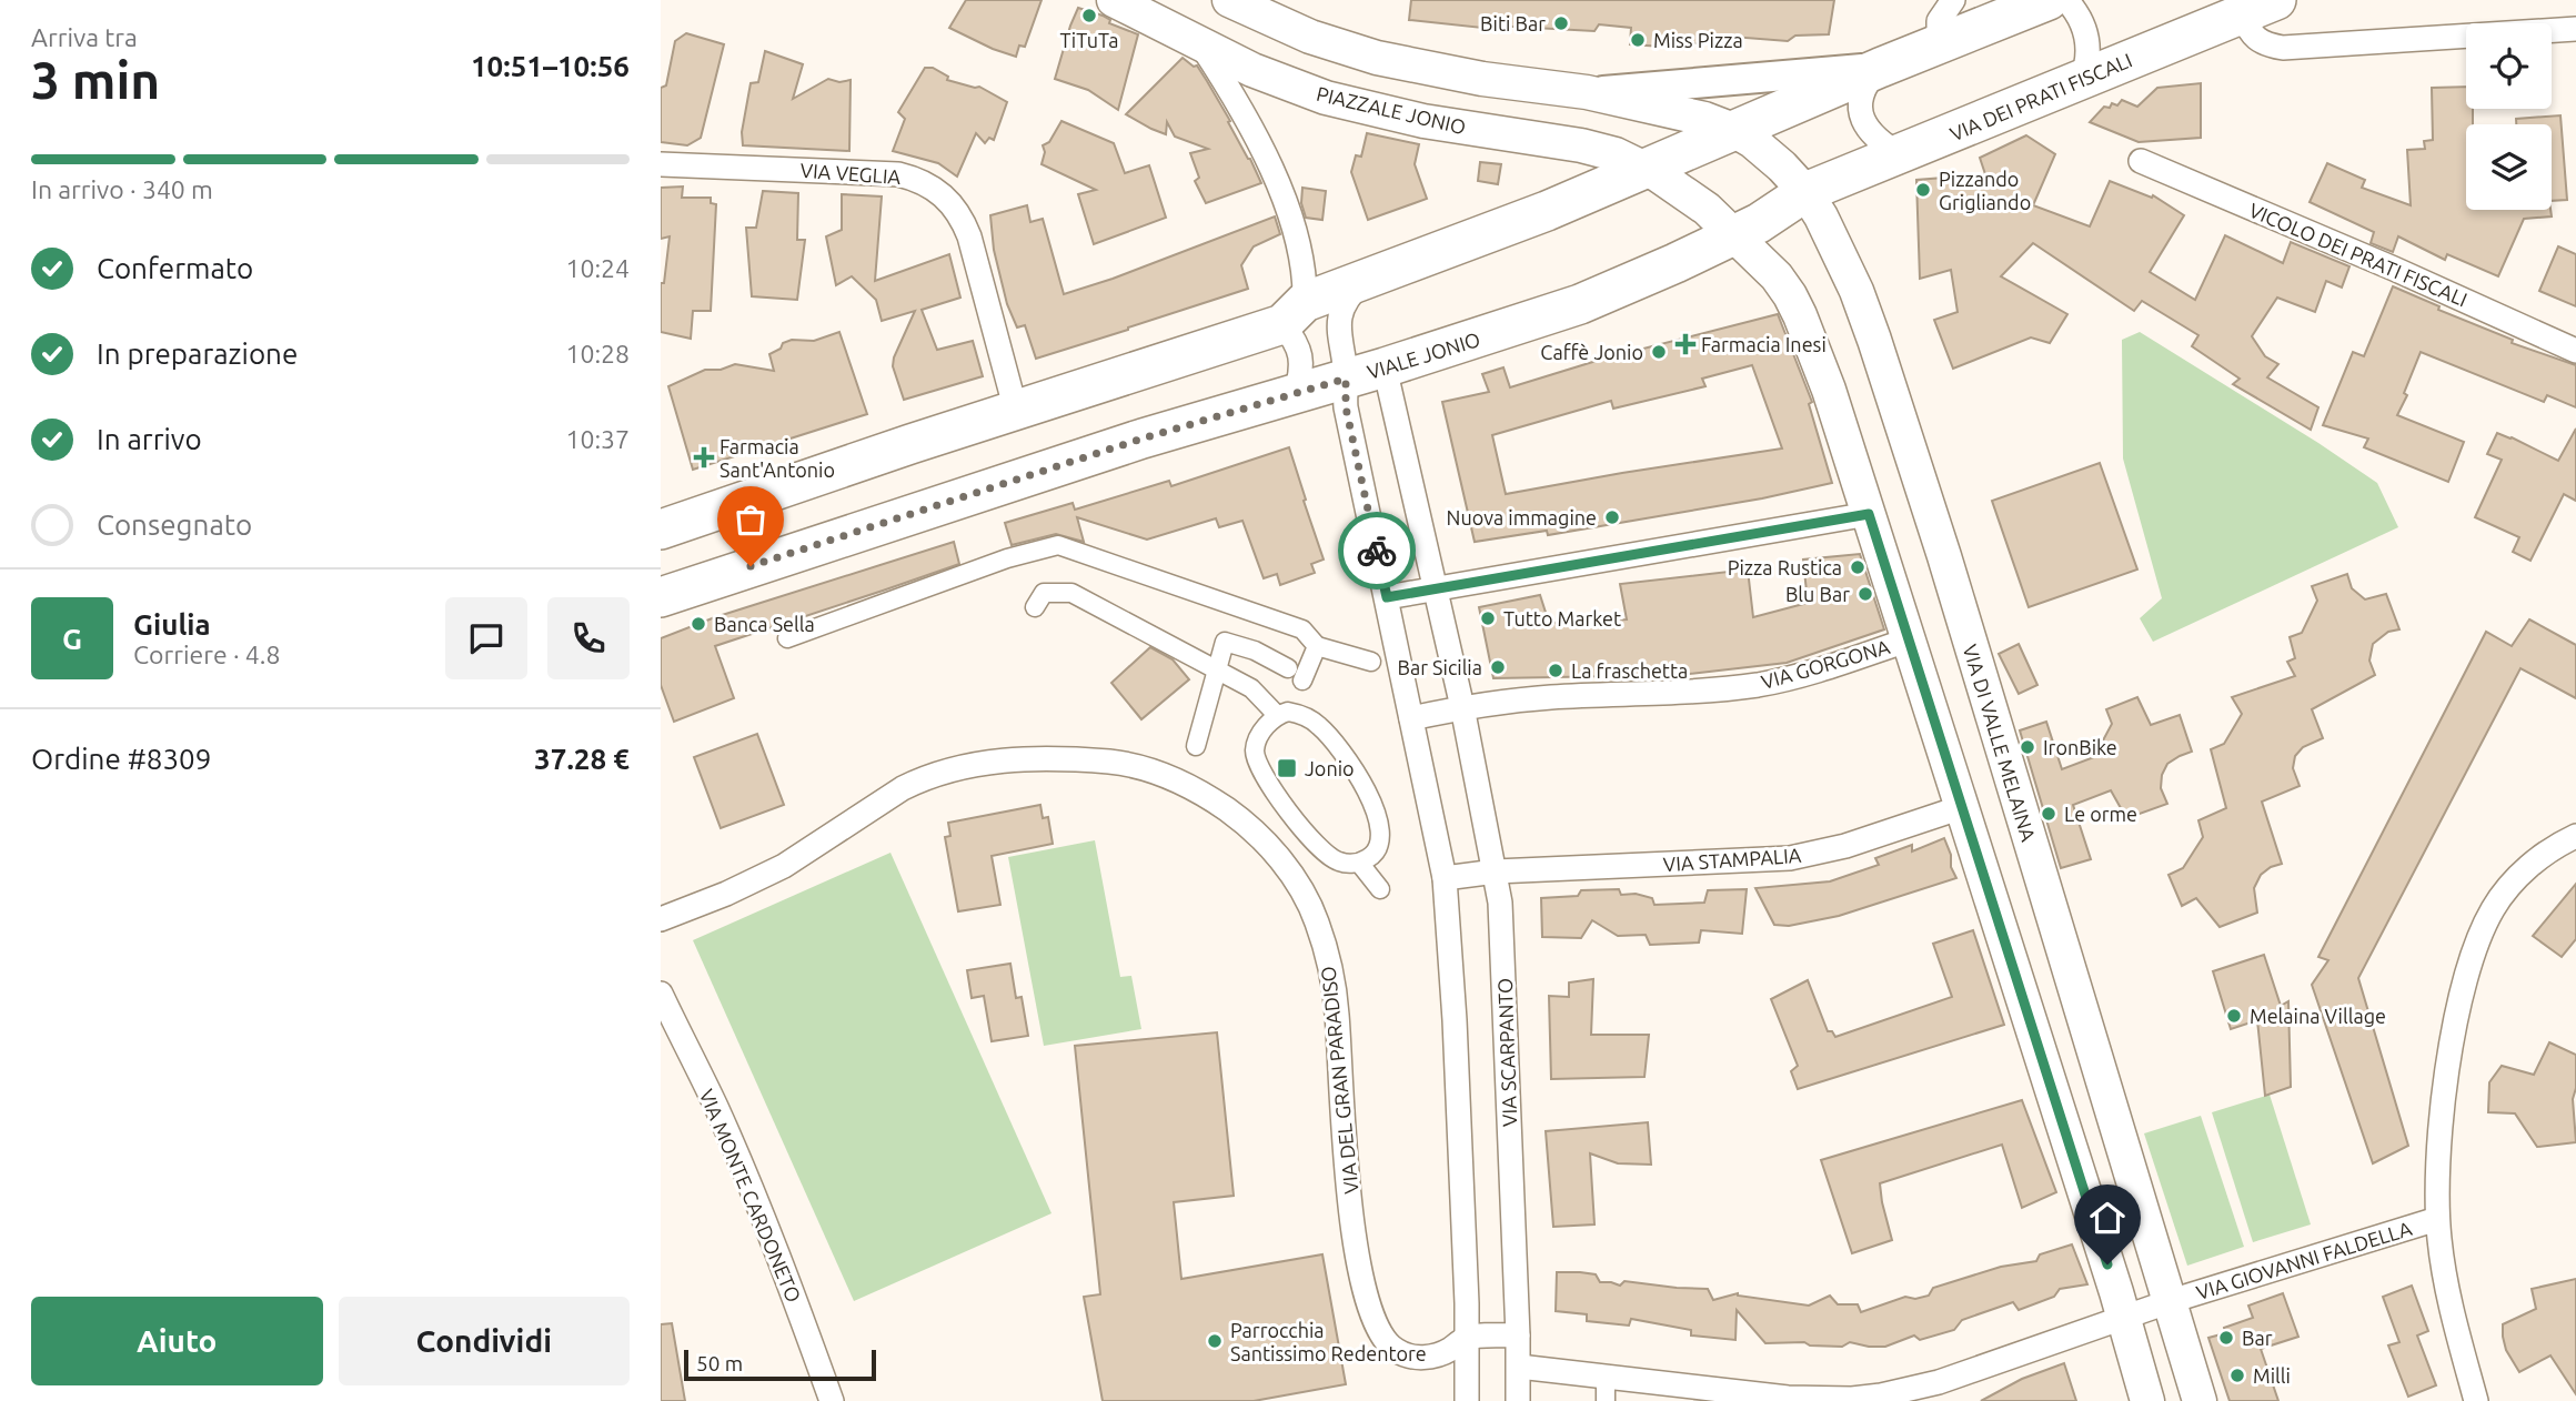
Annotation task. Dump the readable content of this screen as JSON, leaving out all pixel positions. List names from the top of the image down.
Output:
{
  "streets": {
    "main road": [
      "VIA DEI PRATI FISCALI",
      "PIAZZALE JONIO",
      "VIALE JONIO",
      "VIA DI VALLE MELAINA"
    ],
    "street": [
      "VIA VEGLIA",
      "VICOLO DEI PRATI FISCALI",
      "VIA GORGONA",
      "VIA STAMPALIA",
      "VIA SCARPANTO",
      "VIA DEL GRAN PARADISO",
      "VIA MONTE CARDONETO",
      "VIA GIOVANNI FALDELLA"
    ]
  },
  "crossings": [
    ["VIA DEI PRATI FISCALI", "VIA DI VALLE MELAINA"],
    ["PIAZZALE JONIO", "VIALE JONIO"],
    ["VIALE JONIO", "VIA SCARPANTO"],
    ["VIA GORGONA", "VIA SCARPANTO"],
    ["VIA DI VALLE MELAINA", "VIA GIOVANNI FALDELLA"],
    ["VIA STAMPALIA", "VIA SCARPANTO"],
    ["VIA SCARPANTO", "VIA DEL GRAN PARADISO"]
  ],
  "places": {
    "other": [
      "TiTuTa",
      "Biti Bar",
      "Miss Pizza",
      "Pizzando Grigliando",
      "Caffè Jonio",
      "Nuova immagine",
      "Pizza Rustica",
      "Blu Bar",
      "Tutto Market",
      "Banca Sella",
      "Bar Sicilia",
      "La fraschetta",
      "IronBike",
      "Le orme",
      "Melaina Village",
      "Bar",
      "Parrocchia Santissimo Redentore",
      "Milli"
    ],
    "health": ["Farmacia Inesi", "Farmacia Sant'Antonio"],
    "transit": ["Jonio"]
  },
  "scale_bar": "50 m",
  "page": {
    "heading": ["3 min", "Arriva tra", "10:51–10:56"],
    "panel": [
      "Giulia",
      "Corriere · 4.8",
      "Ordine #8309",
      "37.28 €"
    ],
    "bar": "In arrivo · 340 m",
    "list": [
      ["Confermato", "10:24"],
      ["In preparazione", "10:28"],
      ["In arrivo", "10:37"],
      "Consegnato"
    ],
    "round": "G",
    "buttons": ["Aiuto", "Condividi"],
    "scale": "50 m"
  }
}
